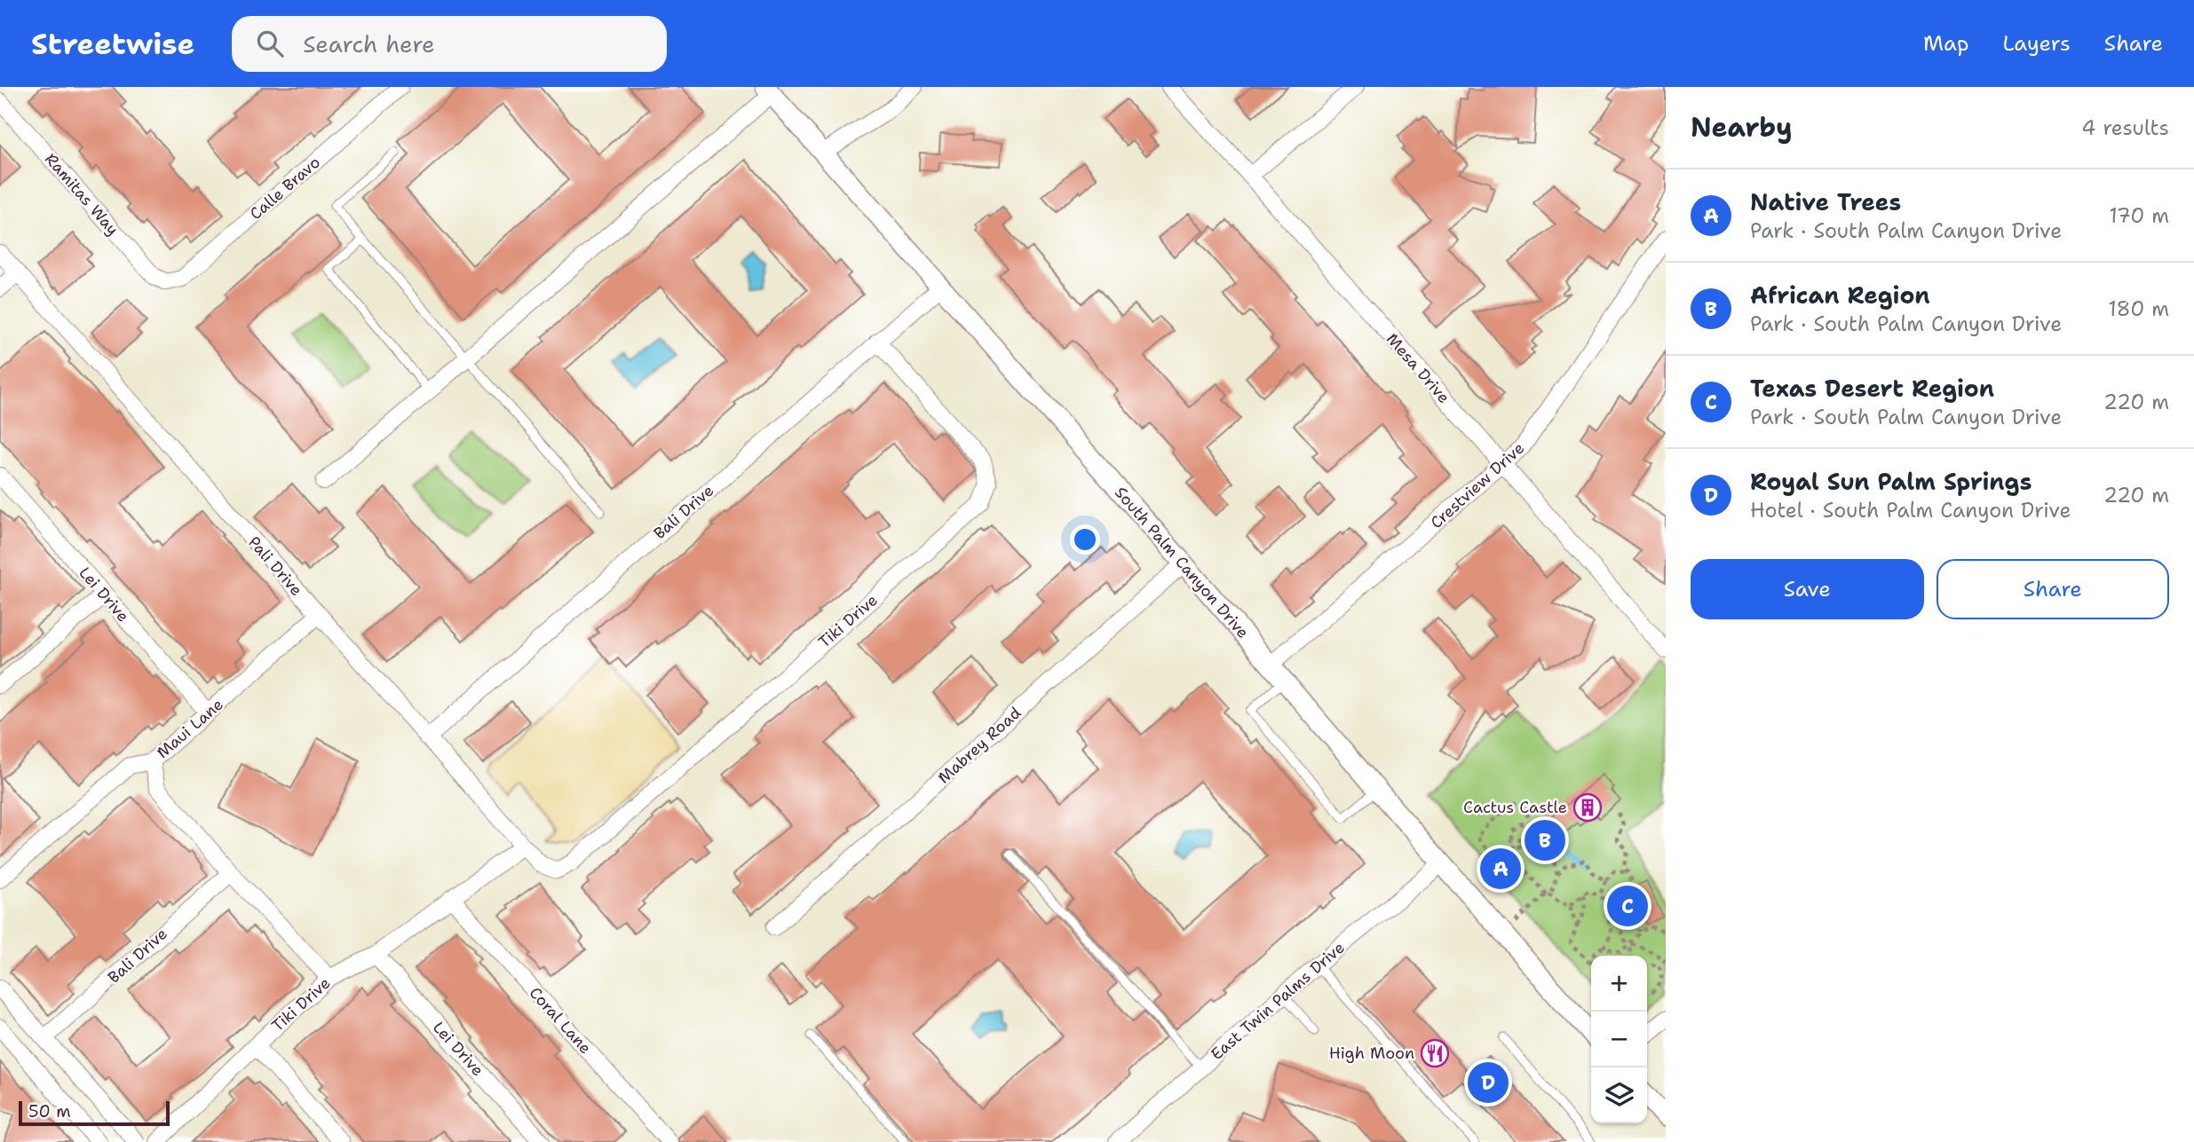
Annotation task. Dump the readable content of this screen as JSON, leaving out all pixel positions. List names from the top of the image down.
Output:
{
  "streets": {
    "street": [
      "Calle Bravo",
      "Ramitas Way",
      "Mesa Drive",
      "Crestview Drive",
      "Bali Drive",
      "South Palm Canyon Drive",
      "Pali Drive",
      "Lei Drive",
      "Tiki Drive",
      "Maui Lane",
      "Mabrey Road",
      "East Twin Palms Drive",
      "Coral Lane"
    ]
  },
  "crossings": [
    ["Calle Bravo", "Ramitas Way"],
    ["Mesa Drive", "Crestview Drive"],
    ["Crestview Drive", "South Palm Canyon Drive"],
    ["Bali Drive", "South Palm Canyon Drive"],
    ["Bali Drive", "Pali Drive"],
    ["Bali Drive", "Tiki Drive"],
    ["South Palm Canyon Drive", "Mabrey Road"],
    ["South Palm Canyon Drive", "East Twin Palms Drive"],
    ["Pali Drive", "Tiki Drive"],
    ["Pali Drive", "Maui Lane"],
    ["Lei Drive", "Tiki Drive"],
    ["Lei Drive", "Maui Lane"],
    ["Tiki Drive", "Coral Lane"]
  ],
  "places": {
    "building": ["Cactus Castle"],
    "restaurant": ["High Moon"]
  },
  "scale_bar": "50 m",
  "page": {
    "header": "Streetwise",
    "search": "Search here",
    "nav": ["Map", "Layers", "Share"],
    "heading": ["Nearby", "4 results"],
    "list": [
      {
        "mark": "A",
        "name": "Native Trees",
        "note": "Park · South Palm Canyon Drive",
        "value": "170 m"
      },
      {
        "mark": "B",
        "name": "African Region",
        "note": "Park · South Palm Canyon Drive",
        "value": "180 m"
      },
      {
        "mark": "C",
        "name": "Texas Desert Region",
        "note": "Park · South Palm Canyon Drive",
        "value": "220 m"
      },
      {
        "mark": "D",
        "name": "Royal Sun Palm Springs",
        "note": "Hotel · South Palm Canyon Drive",
        "value": "220 m"
      }
    ],
    "buttons": ["Save", "Share"],
    "pins": [
      "B",
      "A",
      "C",
      "D"
    ],
    "map_buttons": ["+", "−"],
    "scale": "50 m"
  }
}
